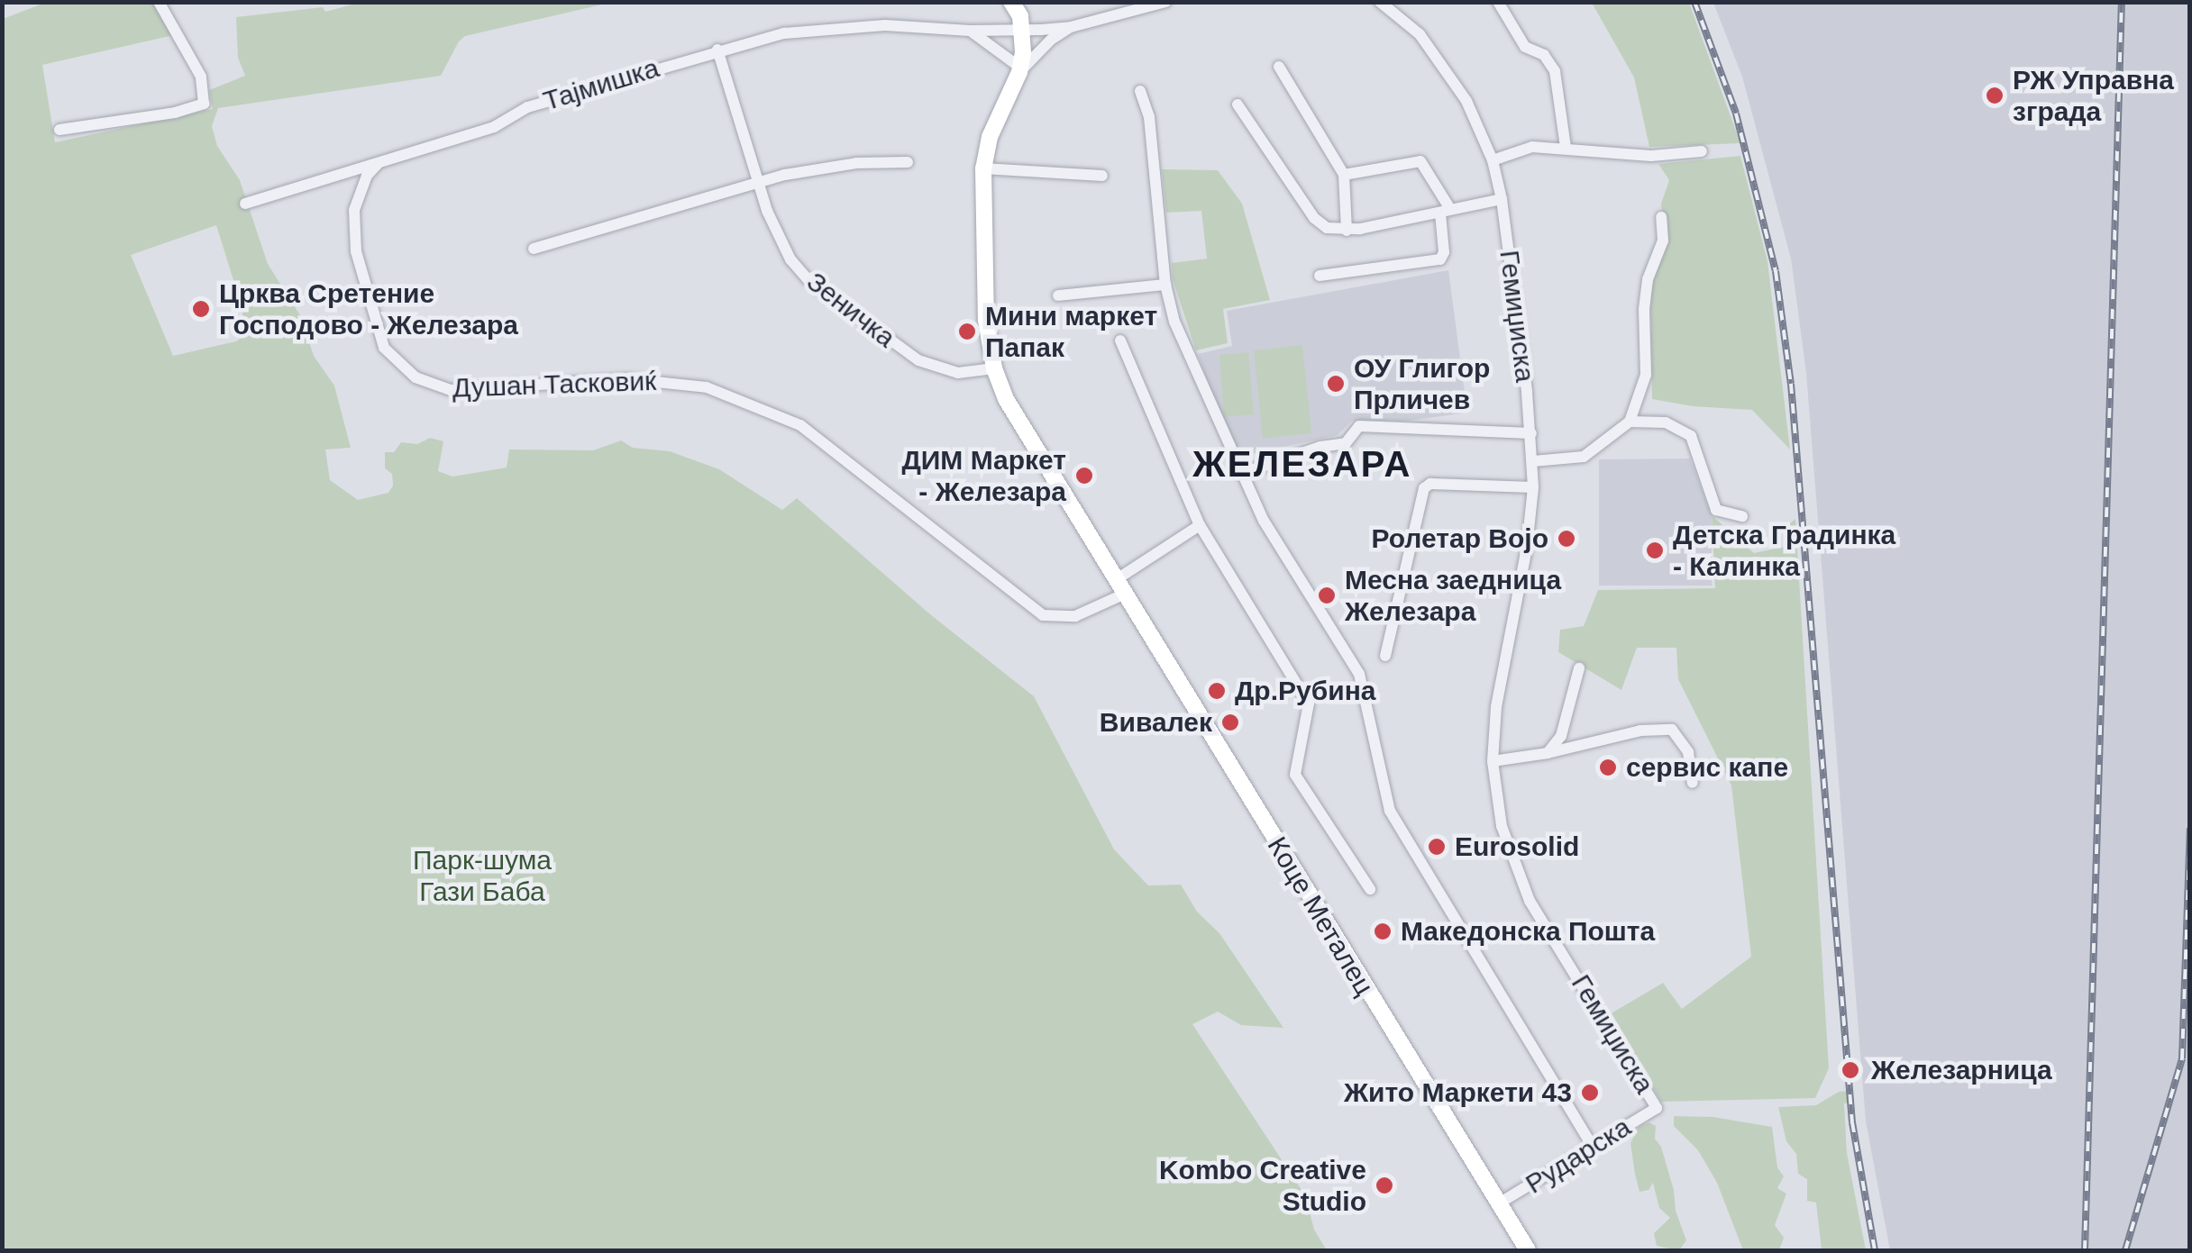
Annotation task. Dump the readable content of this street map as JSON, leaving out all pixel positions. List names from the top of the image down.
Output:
{
  "streets": {
    "street": [
      "Тајмишка",
      "Зеничка",
      "Гемиџиска",
      "Душан Тасковиќ",
      "Коце Металец",
      "Рударска"
    ]
  },
  "crossings": [
    ["Тајмишка", "Зеничка"],
    ["Тајмишка", "Душан Тасковиќ"],
    ["Тајмишка", "Коце Металец"],
    ["Зеничка", "Коце Металец"],
    ["Гемиџиска", "Рударска"],
    ["Душан Тасковиќ", "Коце Металец"],
    ["Коце Металец", "Рударска"]
  ],
  "districts": ["ЖЕЛЕЗАРА"],
  "parks": ["Парк-шума Гази Баба"],
  "places": [
    "РЖ Управна зграда",
    "Црква Сретение Господово - Железара",
    "Мини маркет Папак",
    "ОУ Глигор Прличев",
    "ДИМ Маркет - Железара",
    "Ролетар Војо",
    "Детска Градинка - Калинка",
    "Месна заедница Железара",
    "Др.Рубина",
    "Вивалек",
    "сервис капе",
    "Eurosolid",
    "Македонска Пошта",
    "Железарница",
    "Жито Маркети 43",
    "Kombo Creative Studio"
  ]
}
